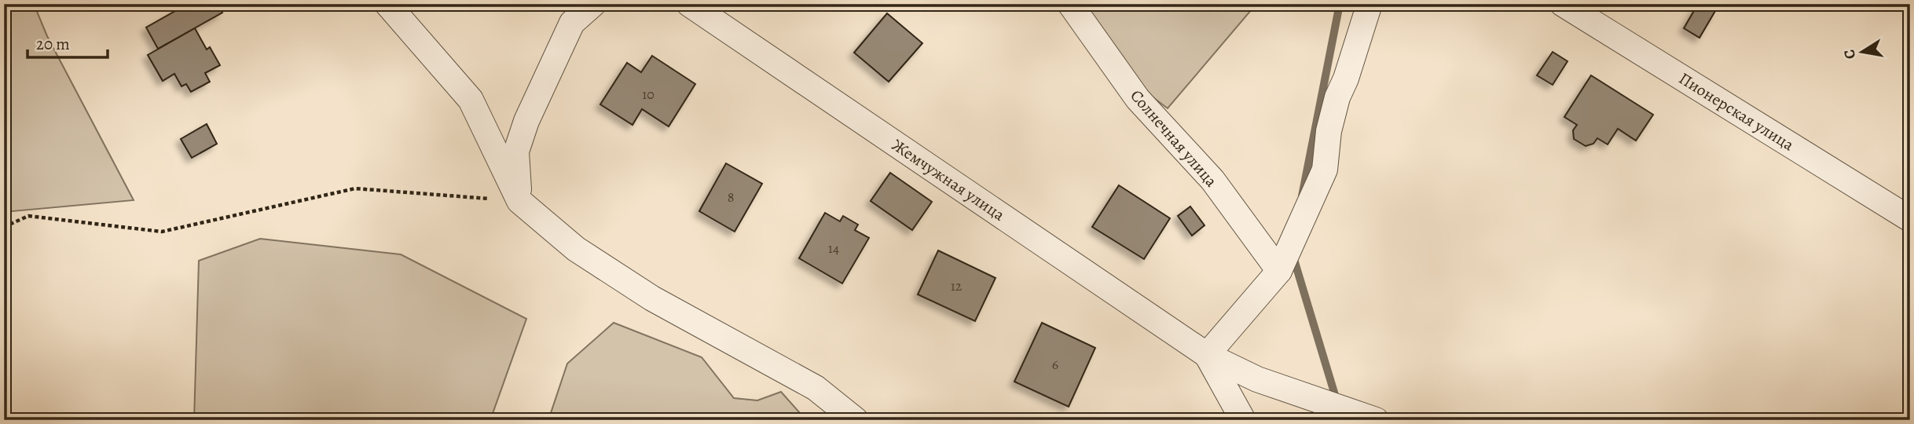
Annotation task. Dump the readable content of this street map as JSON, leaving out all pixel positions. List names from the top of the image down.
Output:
{
  "streets": {
    "street": ["Пионерская улица", "Солнечная улица", "Жемчужная улица"]
  },
  "house_numbers": [
    "10",
    "8",
    "14",
    "12",
    "6"
  ],
  "scale_bar": "20 m",
  "north": "left"
}
